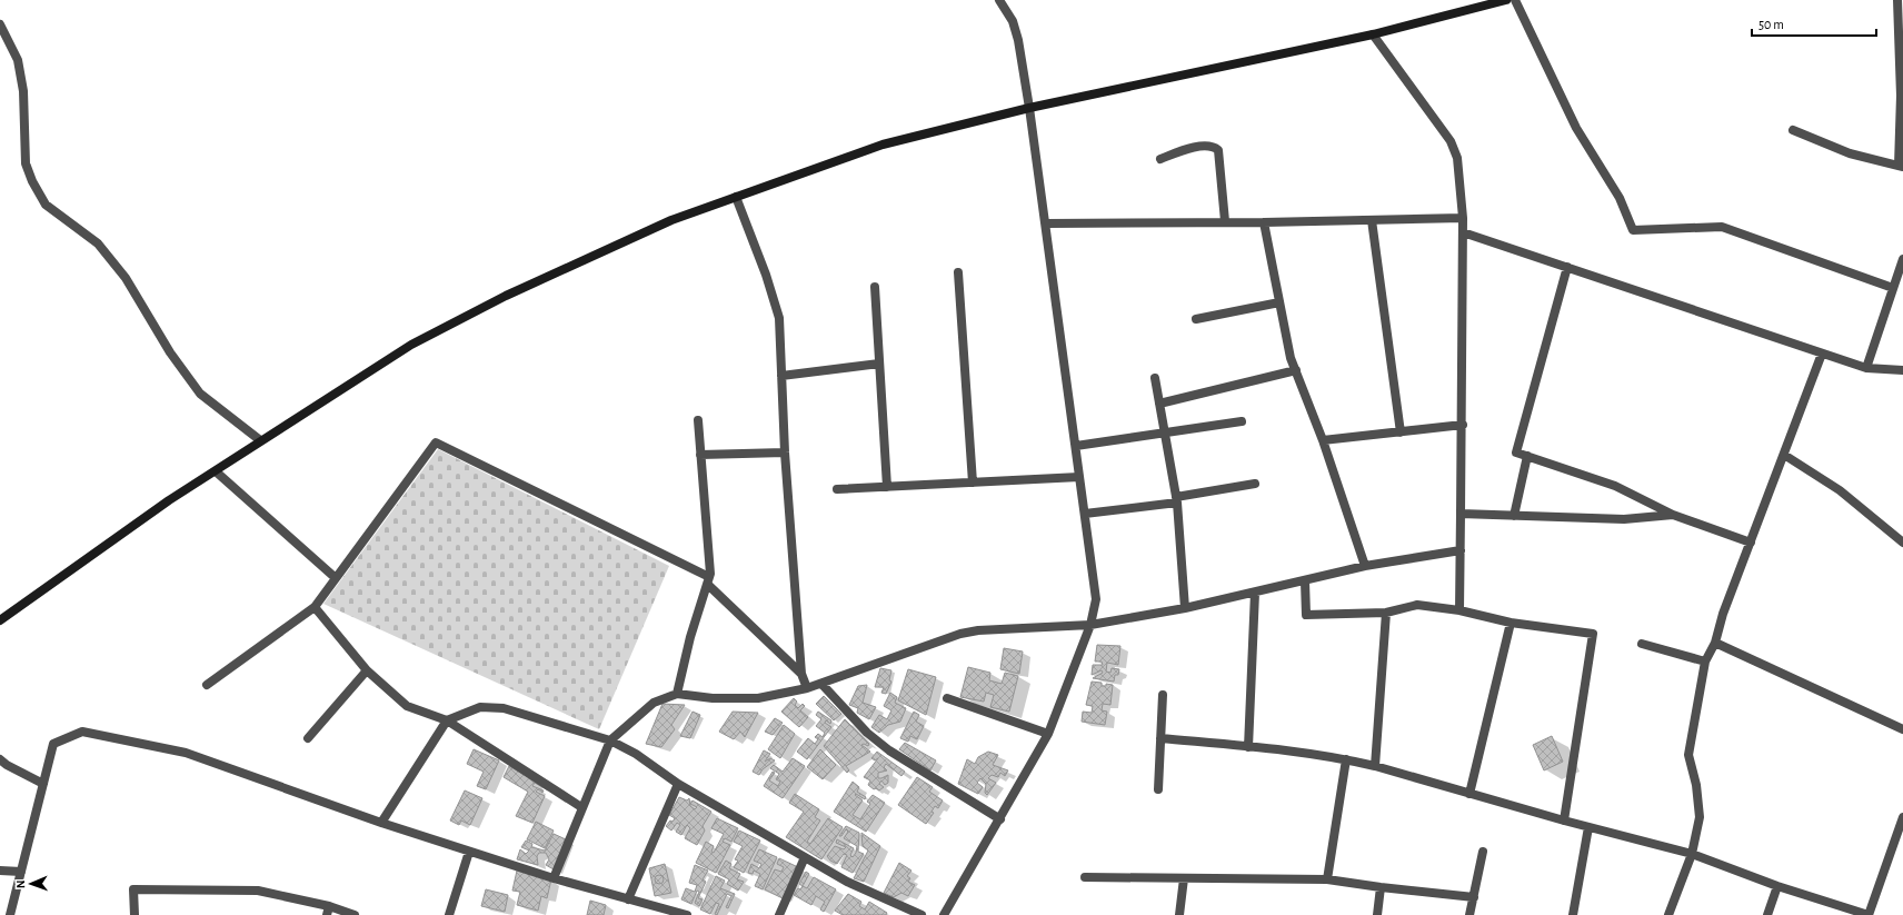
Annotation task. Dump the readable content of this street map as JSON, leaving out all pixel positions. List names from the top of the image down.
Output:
{
  "scale_bar": "50 m",
  "north": "left"
}
